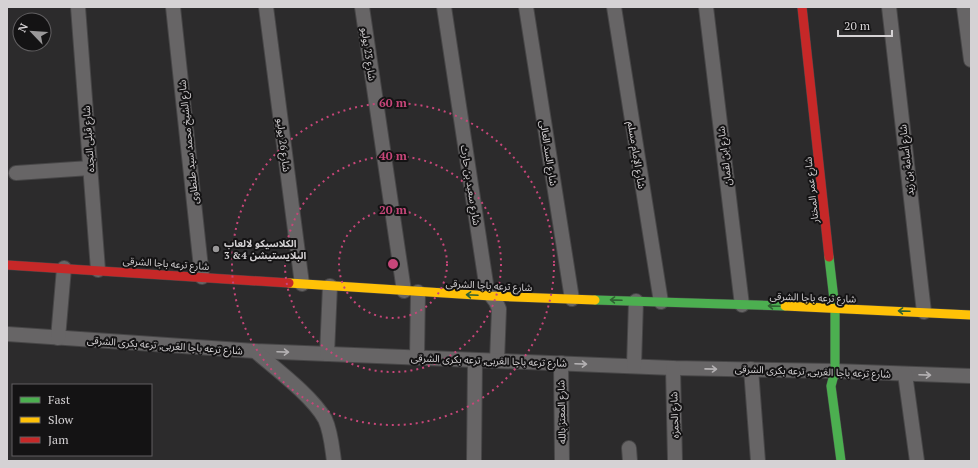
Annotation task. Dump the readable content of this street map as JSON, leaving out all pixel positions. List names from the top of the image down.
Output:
{
  "streets": {
    "street": [
      "شارع 23 يوليو",
      "شارع قبلى النجده",
      "شارع الشيخ محمد سيد طنطاوى",
      "شارع 26 يوليو",
      "شارع السد العالى",
      "شارع الإمام مسلم",
      "شارع ابن لقمان",
      "شارع أسامة بن زيد",
      "شارع سعيد بن حارث",
      "شارع عمر المختار",
      "شارع ترعه باجا الشرقى",
      "شارع ترعه باجا الغربى, ترعه بكرى الشرقى",
      "شارع المعتز بالله",
      "شارع الحمزه"
    ]
  },
  "crossings": [
    ["شارع 23 يوليو", "شارع ترعه باجا الشرقى"],
    ["شارع قبلى النجده", "شارع ترعه باجا الشرقى"],
    ["شارع الشيخ محمد سيد طنطاوى", "شارع ترعه باجا الشرقى"],
    ["شارع 26 يوليو", "شارع ترعه باجا الشرقى"],
    ["شارع السد العالى", "شارع ترعه باجا الشرقى"],
    ["شارع الإمام مسلم", "شارع ترعه باجا الشرقى"],
    ["شارع ابن لقمان", "شارع ترعه باجا الشرقى"],
    ["شارع أسامة بن زيد", "شارع ترعه باجا الشرقى"],
    ["شارع سعيد بن حارث", "شارع ترعه باجا الشرقى"],
    ["شارع سعيد بن حارث", "شارع ترعه باجا الغربى, ترعه بكرى الشرقى"],
    ["شارع عمر المختار", "شارع ترعه باجا الشرقى"],
    ["شارع عمر المختار", "شارع ترعه باجا الغربى, ترعه بكرى الشرقى"],
    ["شارع ترعه باجا الغربى, ترعه بكرى الشرقى", "شارع المعتز بالله"],
    ["شارع ترعه باجا الغربى, ترعه بكرى الشرقى", "شارع الحمزه"]
  ],
  "places": ["الكلاسيكو لالعاب البلايستيشن 4& 3"],
  "legend": ["Fast", "Slow", "Jam"],
  "scale_bar": "20 m",
  "north": "top left",
  "rings": ["60 m", "40 m", "20 m"]
}
